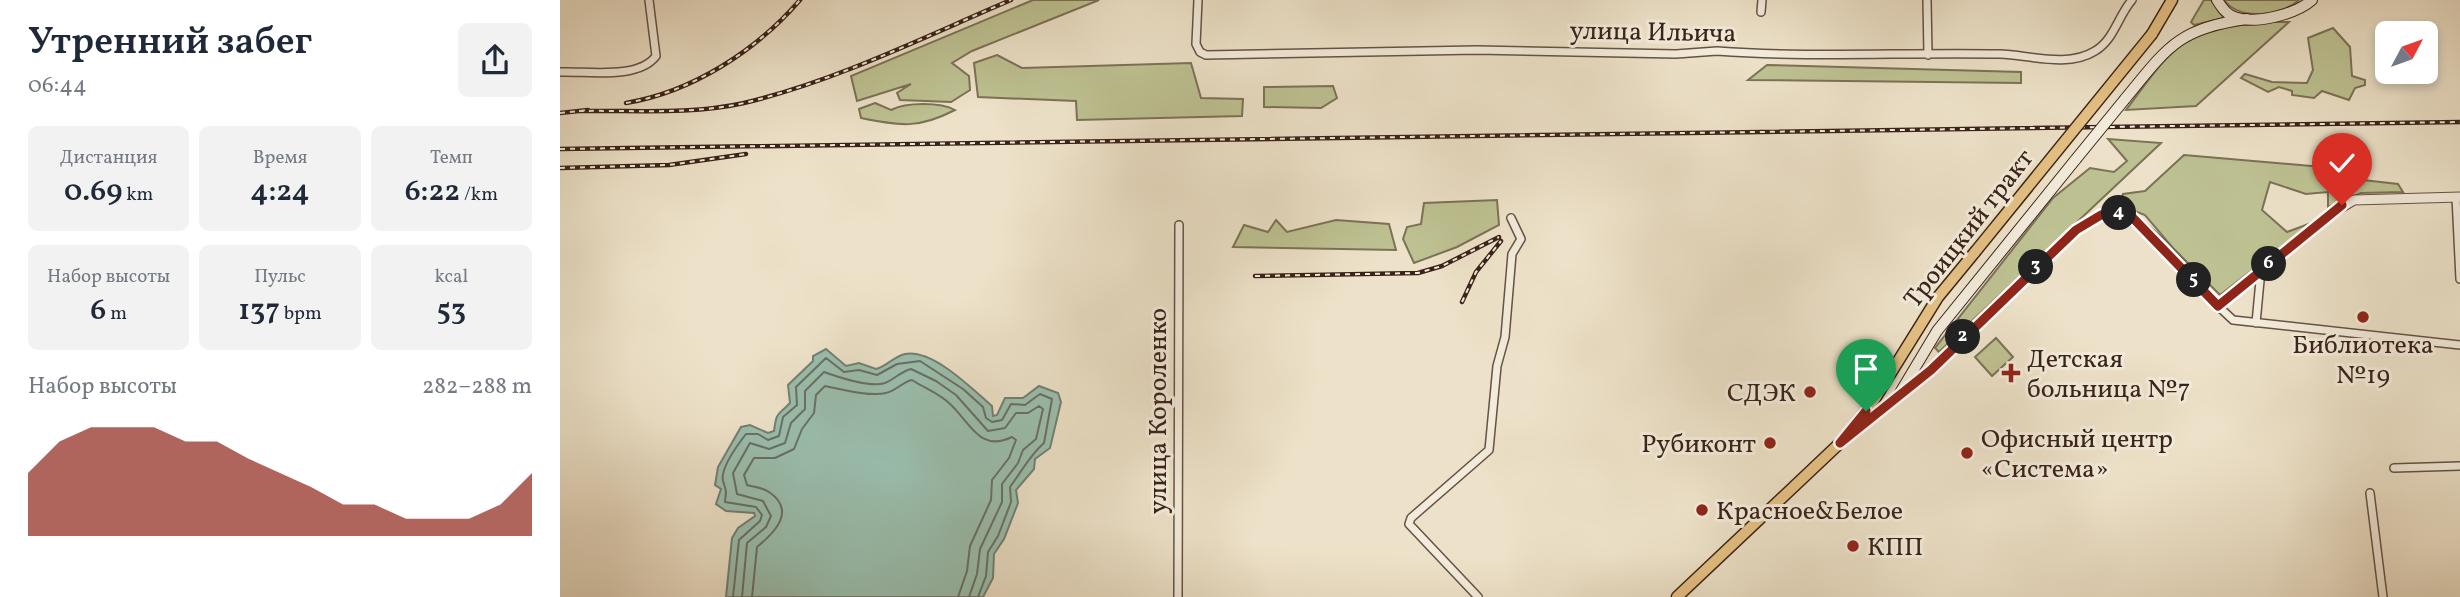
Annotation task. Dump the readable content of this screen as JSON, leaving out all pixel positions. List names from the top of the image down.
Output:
{
  "streets": {
    "main road": ["Троицкий тракт"],
    "street": ["улица Ильича", "улица Короленко"]
  },
  "places": {
    "other": [
      "Библиотека №19",
      "СДЭК",
      "Рубиконт",
      "Офисный центр «Система»",
      "Красное&Белое",
      "КПП"
    ],
    "health": ["Детская больница №7"]
  },
  "north": "top right",
  "page": {
    "heading": ["Утренний забег", "06:44"],
    "stats": [
      ["Дистанция", "0.69 km"],
      ["Время", "4:24"],
      ["Темп", "6:22 /km"],
      ["Набор высоты", "6 m"],
      ["Пульс", "137 bpm"],
      ["kcal", "53"]
    ],
    "pins": [
      "4",
      "6",
      "3",
      "5",
      "2"
    ],
    "chart": ["Набор высоты", "282–288 m"]
  }
}
